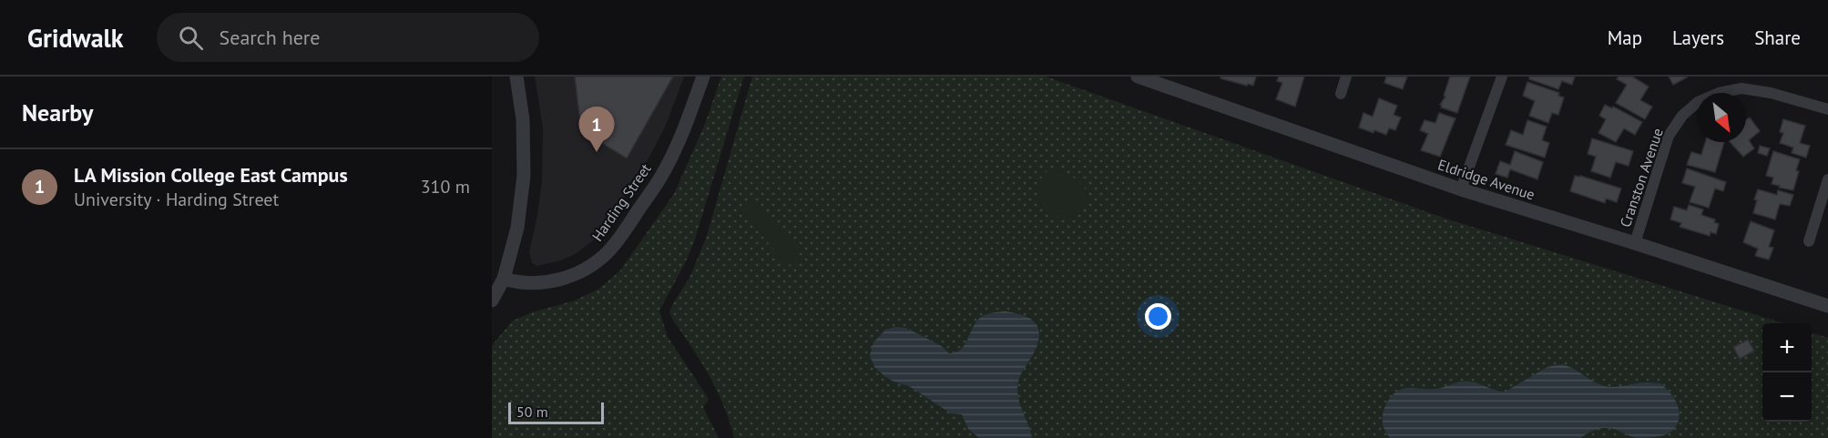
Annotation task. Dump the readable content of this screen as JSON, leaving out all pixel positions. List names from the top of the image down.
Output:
{
  "streets": {
    "street": ["Cranston Avenue", "Eldridge Avenue", "Harding Street"]
  },
  "crossings": [
    ["Cranston Avenue", "Eldridge Avenue"]
  ],
  "scale_bar": "50 m",
  "north": "bottom right",
  "page": {
    "header": "Gridwalk",
    "search": "Search here",
    "nav": ["Map", "Layers", "Share"],
    "heading": "Nearby",
    "pins": "1",
    "list": [
      {
        "mark": "1",
        "name": "LA Mission College East Campus",
        "note": "University · Harding Street",
        "value": "310 m"
      }
    ],
    "map_buttons": ["+", "−"],
    "scale": "50 m"
  }
}
